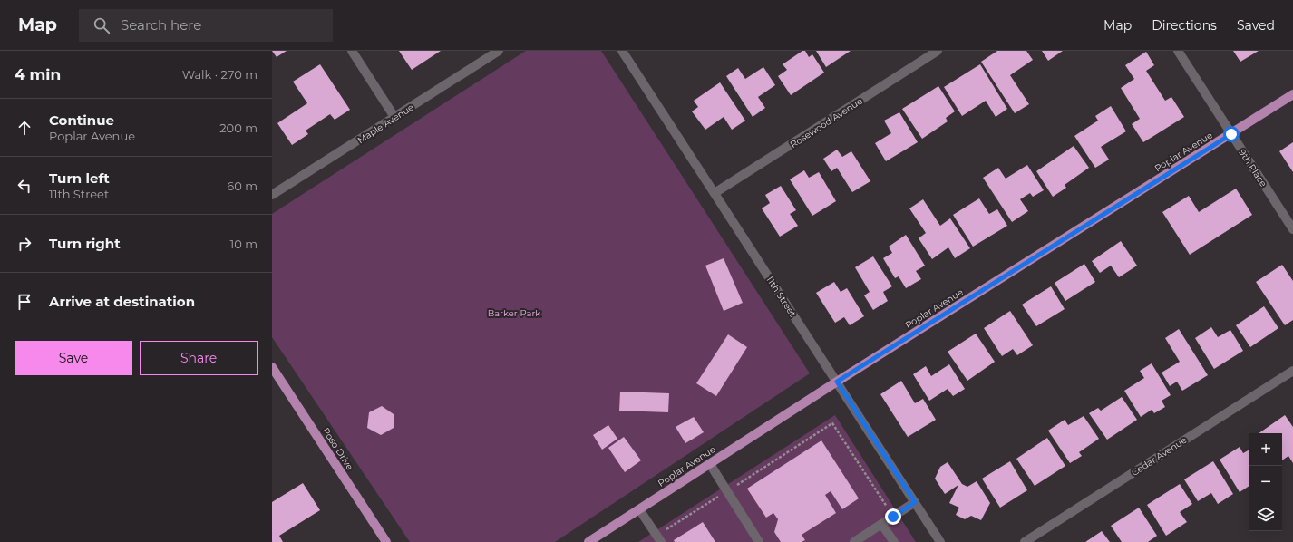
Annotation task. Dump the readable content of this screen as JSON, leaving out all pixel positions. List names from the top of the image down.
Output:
{
  "streets": {
    "main road": ["Poplar Avenue", "Poso Drive"],
    "street": [
      "Rosewood Avenue",
      "Maple Avenue",
      "9th Place",
      "11th Street",
      "Cedar Avenue"
    ]
  },
  "crossings": [
    ["Rosewood Avenue", "11th Street"],
    ["Poplar Avenue", "9th Place"],
    ["Poplar Avenue", "11th Street"]
  ],
  "parks": ["Barker Park"],
  "page": {
    "header": "Map",
    "search": "Search here",
    "nav": ["Map", "Directions", "Saved"],
    "heading": ["4 min", "Walk · 270 m"],
    "list": [
      ["Continue", "Poplar Avenue", "200 m"],
      ["Turn left", "11th Street", "60 m"],
      ["Turn right", "10 m"],
      "Arrive at destination"
    ],
    "buttons": ["Save", "Share"],
    "map_buttons": ["+", "−"]
  }
}
